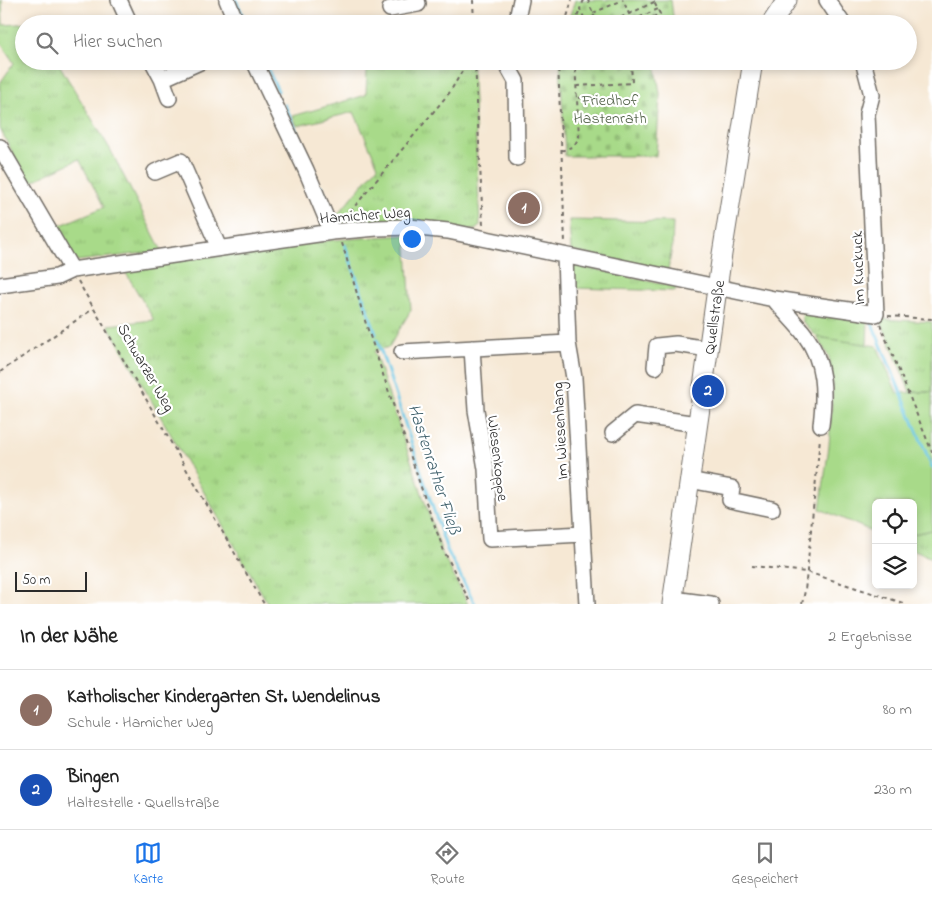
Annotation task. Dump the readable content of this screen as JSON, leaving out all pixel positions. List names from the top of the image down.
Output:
{
  "streets": {
    "main road": ["Quellstraße"],
    "street": [
      "Hamicher Weg",
      "Im Kuckuck",
      "Im Wiesenhang",
      "Wiesenkoppe"
    ],
    "path": ["Schwarzer Weg"]
  },
  "crossings": [
    ["Hamicher Weg", "Im Kuckuck"],
    ["Hamicher Weg", "Quellstraße"],
    ["Hamicher Weg", "Schwarzer Weg"],
    ["Hamicher Weg", "Im Wiesenhang"],
    ["Im Kuckuck", "Quellstraße"],
    ["Im Wiesenhang", "Wiesenkoppe"]
  ],
  "water": ["Hastenrather Fließ"],
  "parks": ["Friedhof Hastenrath"],
  "scale_bar": "50 m",
  "page": {
    "search": "Hier suchen",
    "pins": ["1", "2"],
    "scale": "50 m",
    "heading": ["In der Nähe", "2 Ergebnisse"],
    "list": [
      {
        "mark": "1",
        "name": "Katholischer Kindergarten St. Wendelinus",
        "note": "Schule · Hamicher Weg",
        "value": "80 m"
      },
      {
        "mark": "2",
        "name": "Bingen",
        "note": "Haltestelle · Quellstraße",
        "value": "230 m"
      }
    ],
    "nav": ["Karte", "Route", "Gespeichert"]
  }
}
